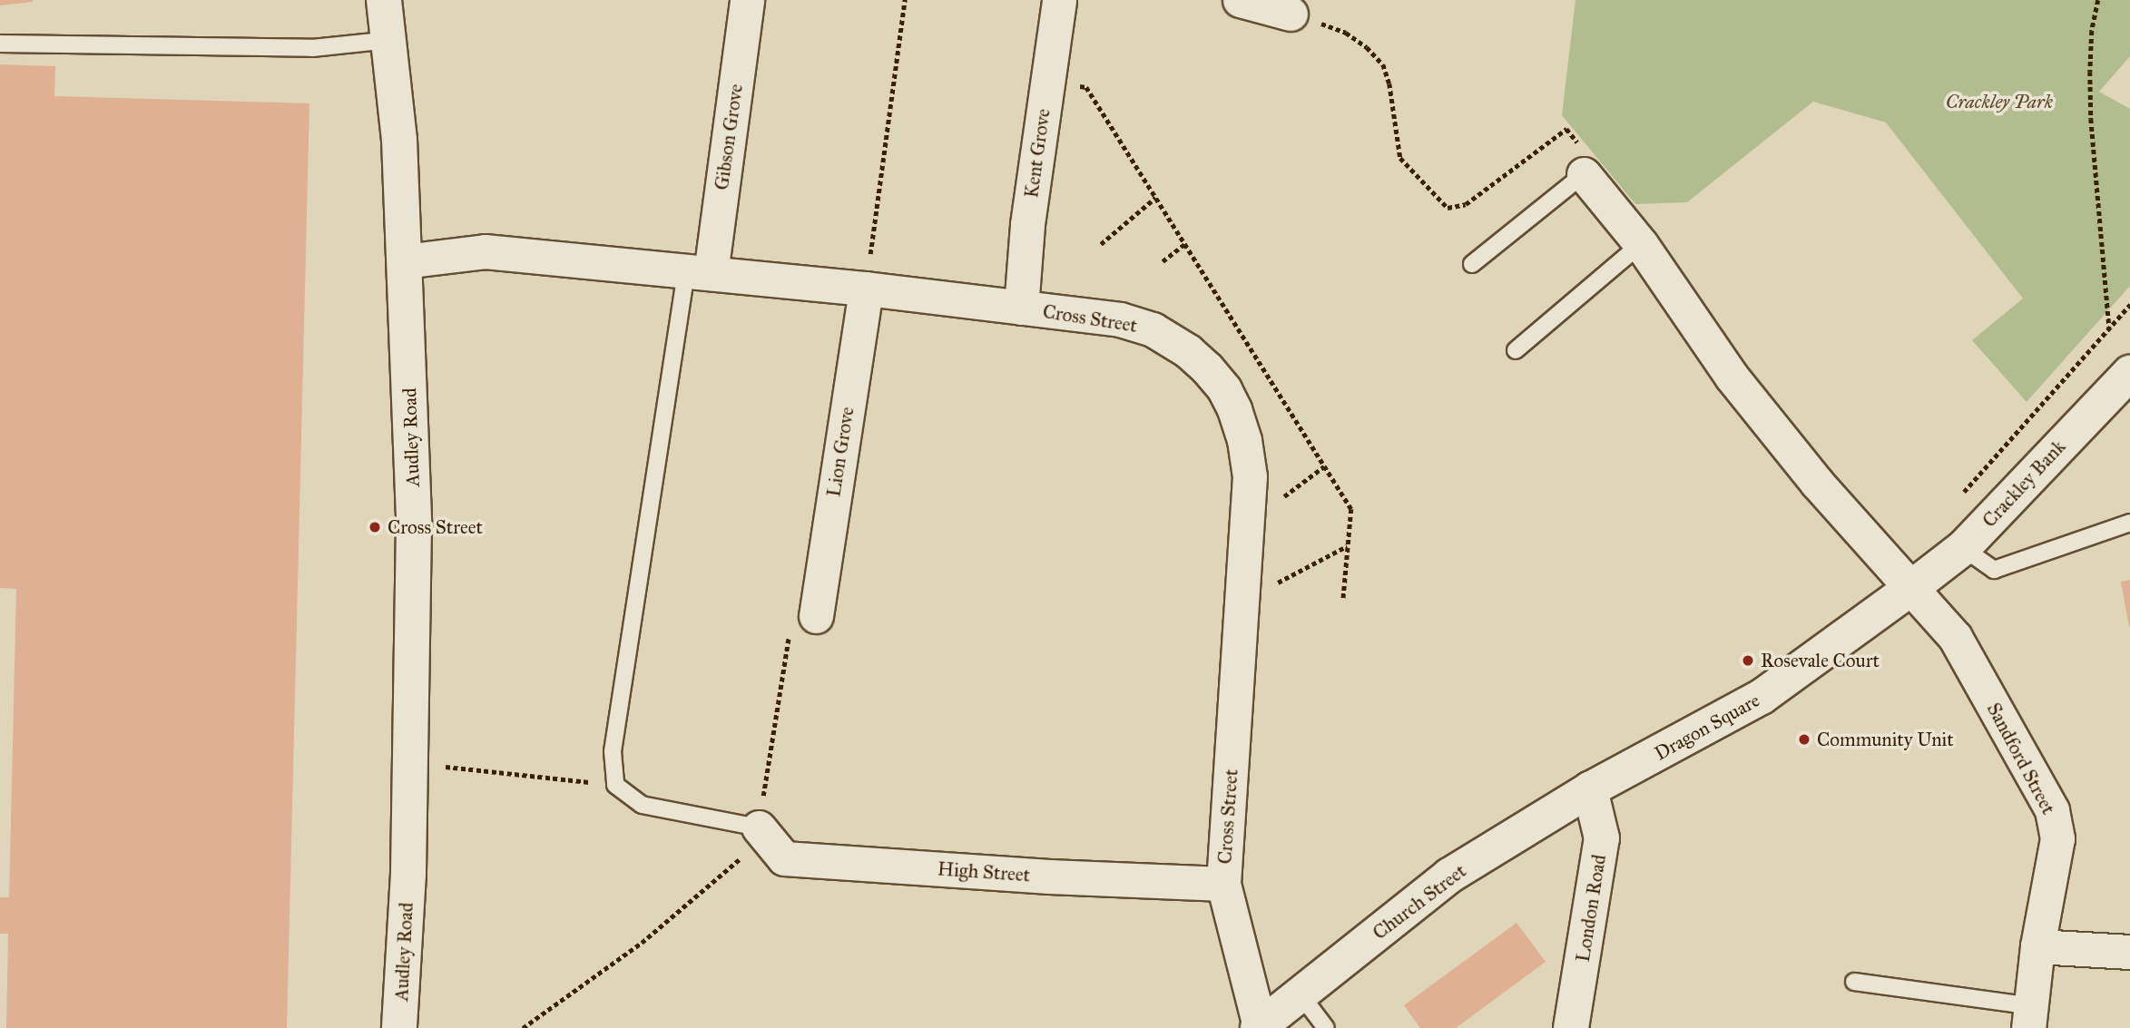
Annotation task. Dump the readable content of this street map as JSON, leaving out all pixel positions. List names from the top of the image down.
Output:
{
  "streets": {
    "street": [
      "Gibson Grove",
      "Kent Grove",
      "Cross Street",
      "Audley Road",
      "Lion Grove",
      "Crackley Bank",
      "Dragon Square",
      "Sandford Street",
      "High Street",
      "Church Street",
      "London Road"
    ]
  },
  "crossings": [
    ["Gibson Grove", "Cross Street"],
    ["Kent Grove", "Cross Street"],
    ["Cross Street", "Audley Road"],
    ["Cross Street", "Lion Grove"],
    ["Cross Street", "High Street"],
    ["Cross Street", "Church Street"],
    ["Crackley Bank", "Dragon Square"],
    ["Crackley Bank", "Sandford Street"],
    ["Dragon Square", "Sandford Street"],
    ["Dragon Square", "Church Street"],
    ["Dragon Square", "London Road"],
    ["Church Street", "London Road"]
  ],
  "parks": ["Crackley Park"],
  "places": ["Cross Street", "Rosevale Court", "Community Unit"]
}
